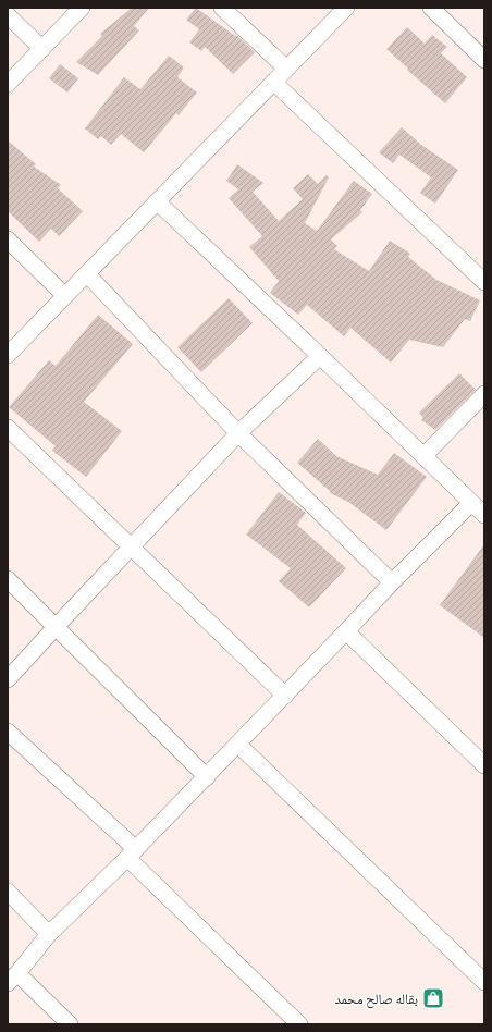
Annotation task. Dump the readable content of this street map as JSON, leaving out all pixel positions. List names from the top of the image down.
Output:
{
  "places": {
    "shop": ["بقاله صالح محمد"]
  }
}
